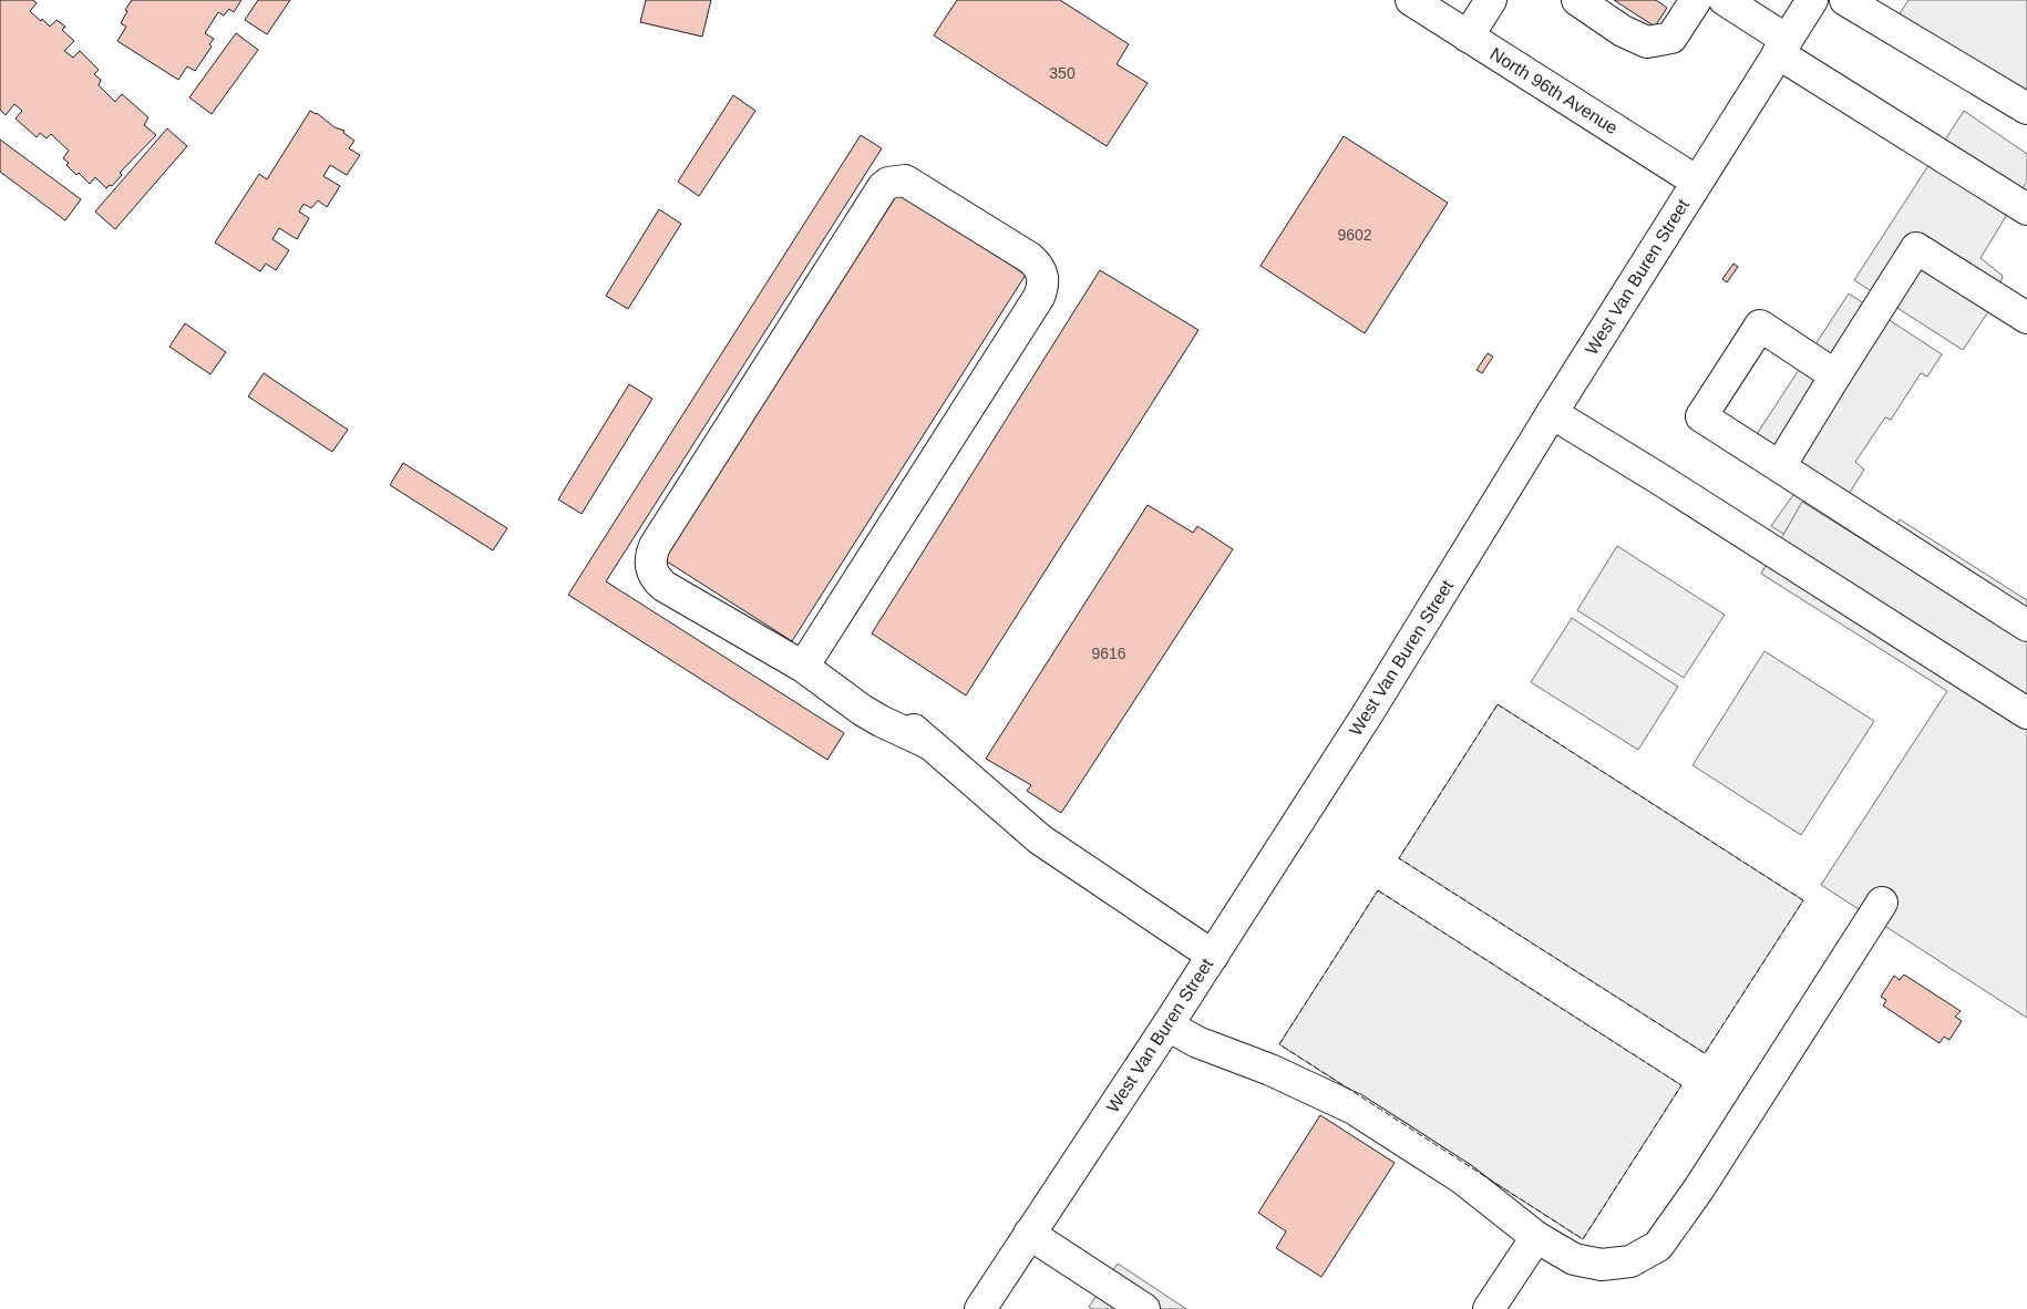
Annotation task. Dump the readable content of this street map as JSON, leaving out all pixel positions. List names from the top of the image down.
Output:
{
  "streets": {
    "main road": ["North 96th Avenue", "West Van Buren Street"]
  },
  "crossings": [
    ["North 96th Avenue", "West Van Buren Street"]
  ],
  "house_numbers": ["350", "9602", "9616"]
}
